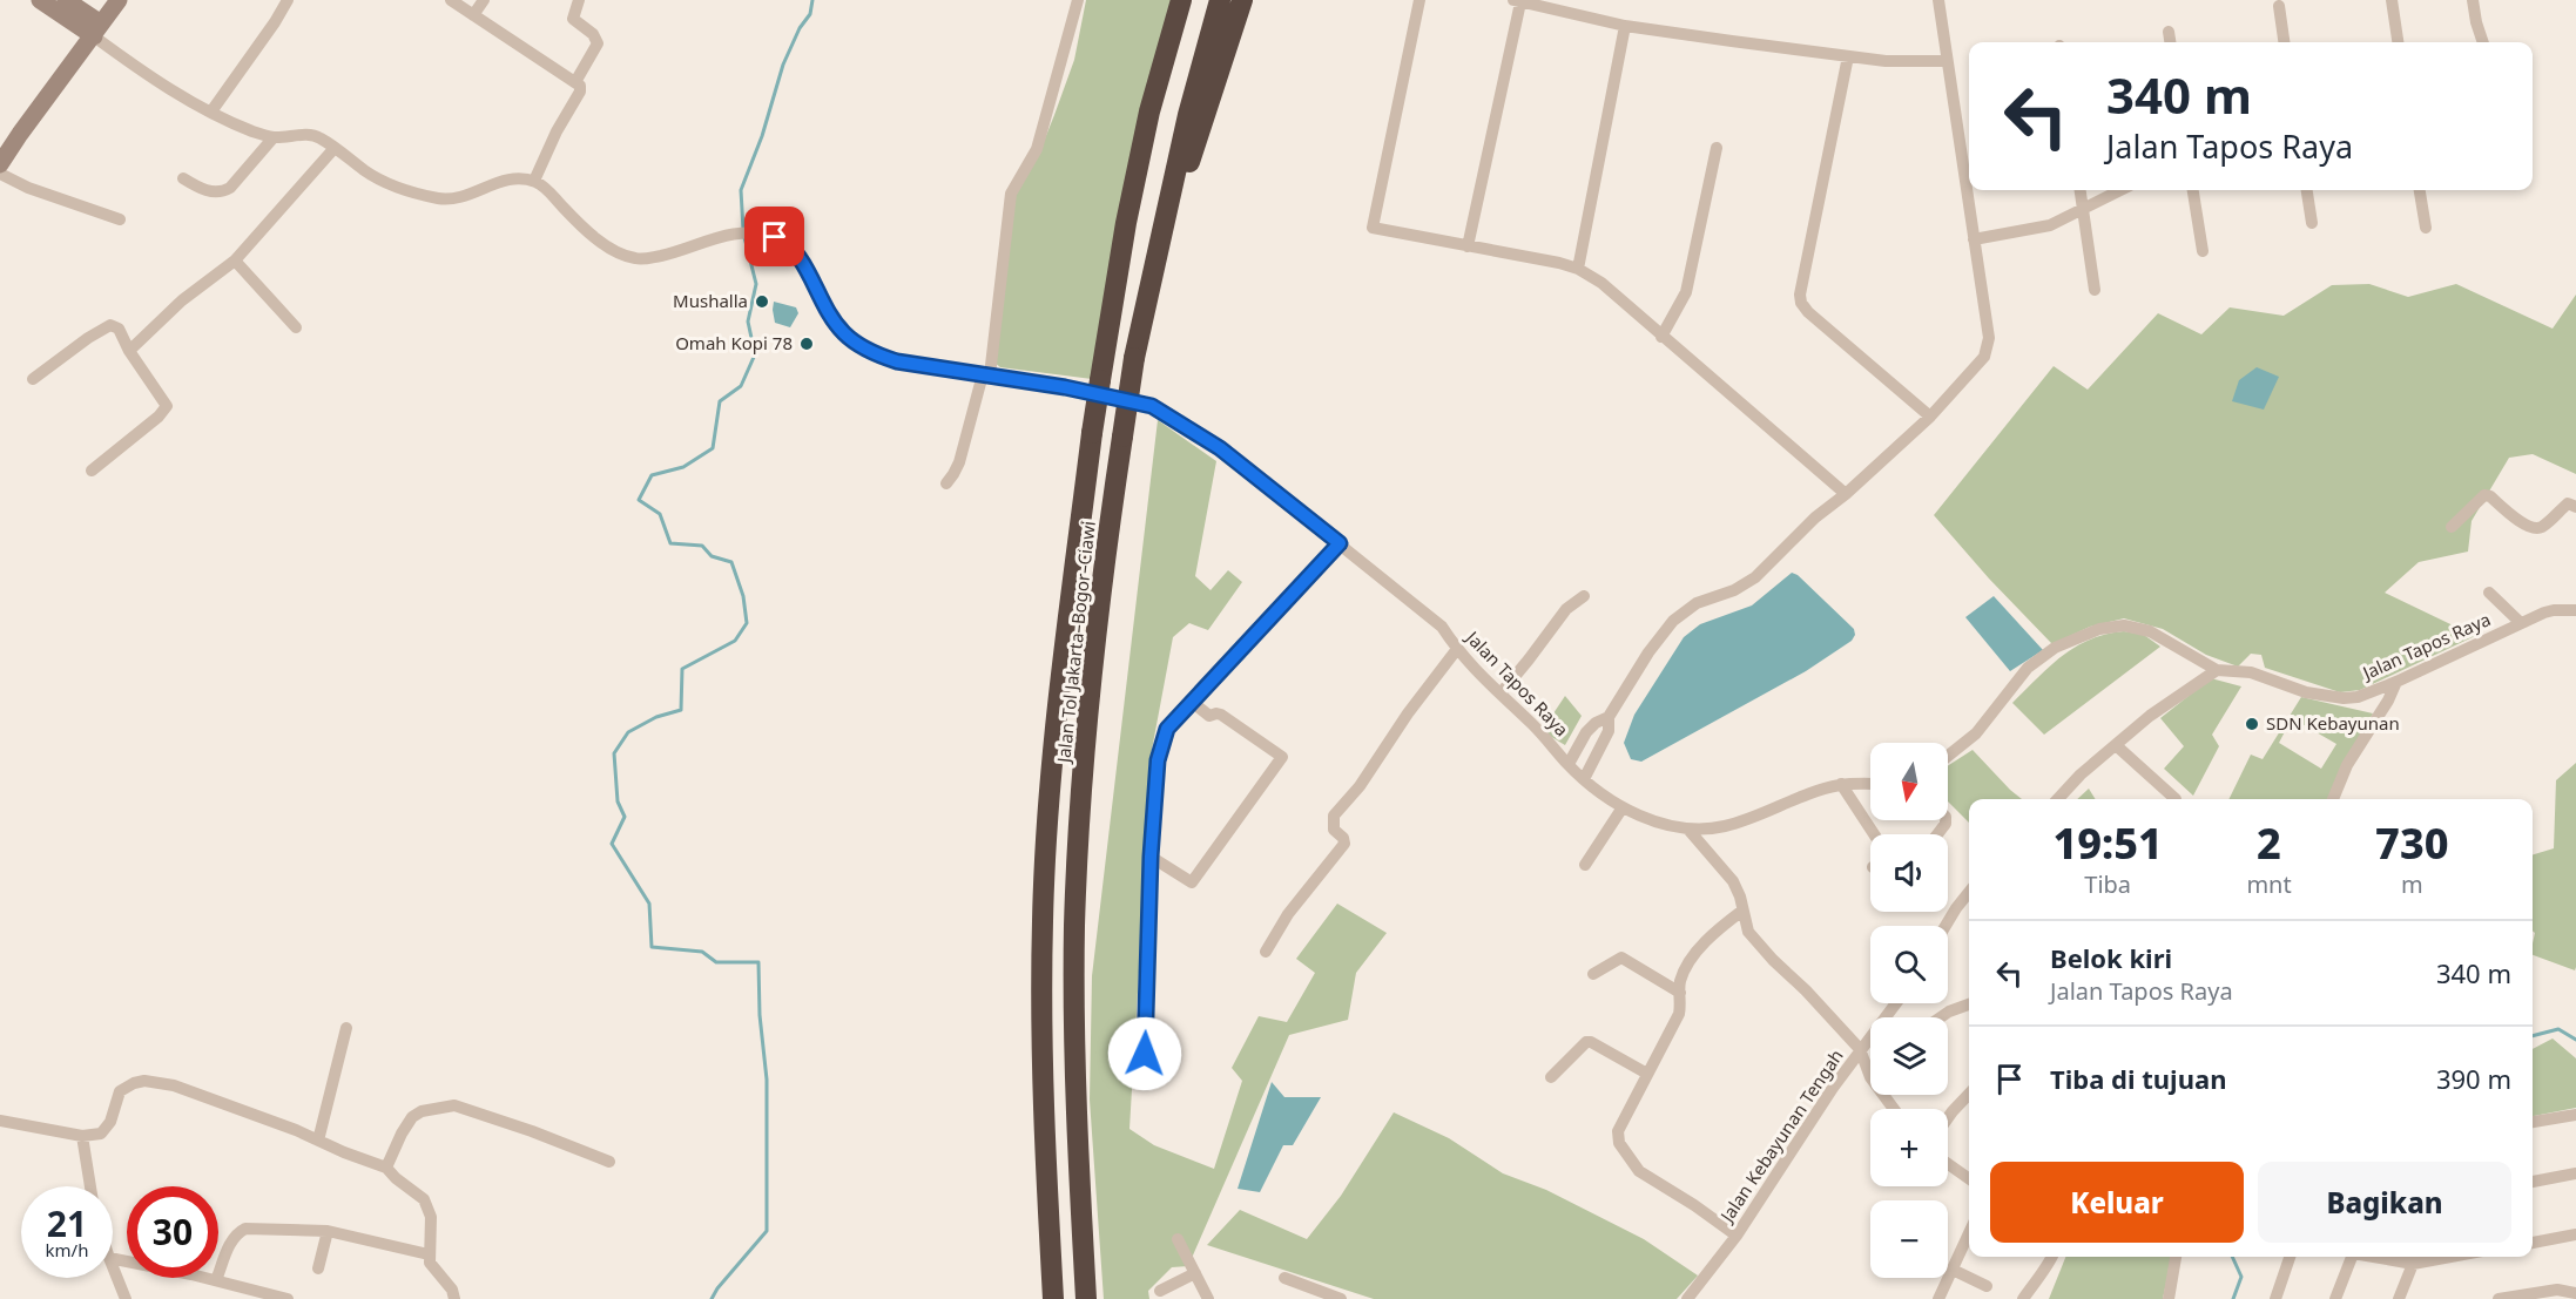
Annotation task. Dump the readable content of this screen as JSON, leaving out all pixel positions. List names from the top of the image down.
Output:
{
  "streets": {
    "highway": ["Jalan Tol Jakarta–Bogor–Ciawi"],
    "street": ["Jalan Tapos Raya", "Jalan Kebayunan Tengah"]
  },
  "places": ["Mushalla", "Omah Kopi 78", "SDN Kebayunan"],
  "north": "bottom",
  "page": {
    "turn": ["340 m", "Jalan Tapos Raya"],
    "map_buttons": ["+", "−"],
    "eta": [
      "19:51",
      "Tiba",
      "2",
      "mnt",
      "730",
      "m"
    ],
    "list": [
      {
        "name": "Belok kiri",
        "note": "Jalan Tapos Raya",
        "value": "340 m"
      },
      {
        "name": "Tiba di tujuan",
        "value": "390 m"
      }
    ],
    "buttons": ["Keluar", "Bagikan"],
    "speed": "21 km/h",
    "limit": "30"
  }
}
